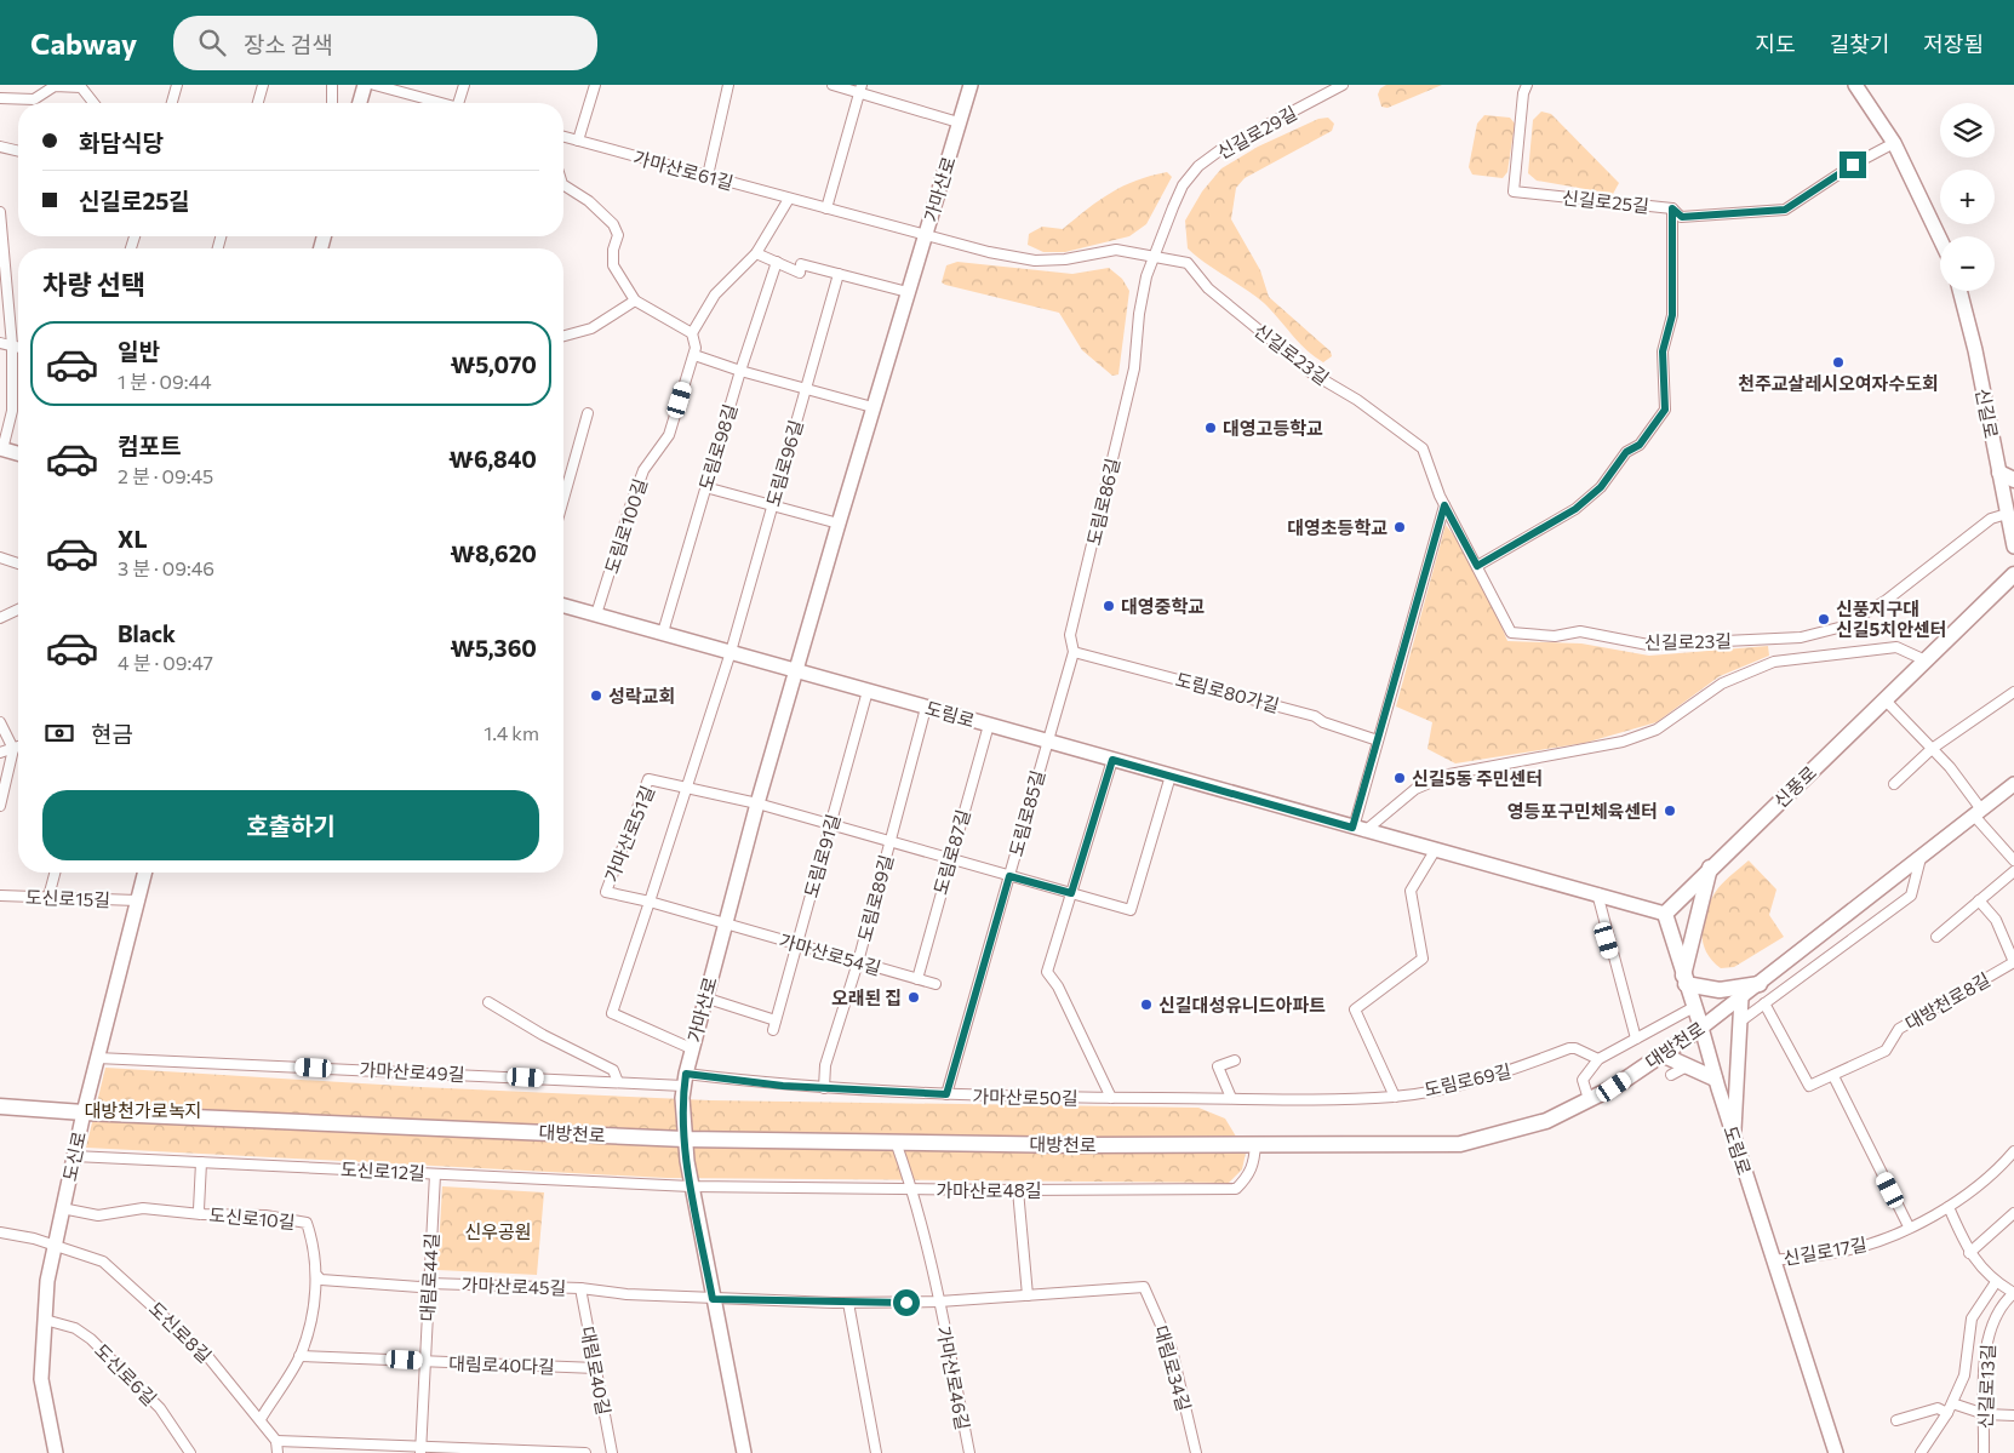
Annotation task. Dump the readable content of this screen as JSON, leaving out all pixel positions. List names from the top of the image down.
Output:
{
  "streets": {
    "main road": [
      "가마산로",
      "신길로",
      "도림로",
      "신풍로",
      "대방천로",
      "도신로"
    ],
    "street": [
      "신길로29길",
      "가마산로61길",
      "신길로25길",
      "신길로23길",
      "도림로98길",
      "도림로96길",
      "도림로86길",
      "도림로100길",
      "도림로80가길",
      "도림로85길",
      "가마산로51길",
      "도림로87길",
      "도림로91길",
      "도신로15길",
      "도림로89길",
      "가마산로54길",
      "대방천로8길",
      "가마산로49길",
      "도림로69길",
      "가마산로50길",
      "도신로12길",
      "가마산로48길",
      "도신로10길",
      "신길로17길",
      "대림로44길",
      "가마산로45길",
      "도신로8길",
      "대림로40다길",
      "대림로34길",
      "대림로40길",
      "도신로6길",
      "가마산로46길",
      "신길로13길"
    ]
  },
  "crossings": [
    ["신길로29길", "신길로23길"],
    ["신길로29길", "도림로86길"],
    ["가마산로61길", "가마산로"],
    ["가마산로61길", "신길로23길"],
    ["가마산로", "신길로23길"],
    ["가마산로", "도림로"],
    ["가마산로", "가마산로51길"],
    ["가마산로", "도림로91길"],
    ["가마산로", "가마산로54길"],
    ["가마산로", "대방천로"],
    ["가마산로", "가마산로49길"],
    ["가마산로", "가마산로50길"],
    ["가마산로", "도신로12길"],
    ["가마산로", "가마산로48길"],
    ["가마산로", "가마산로45길"],
    ["가마산로", "가마산로46길"],
    ["신길로23길", "신길로"],
    ["신길로23길", "도림로86길"],
    ["도림로98길", "도림로"],
    ["도림로96길", "도림로"],
    ["도림로86길", "도림로80가길"],
    ["도림로86길", "도림로"],
    ["도림로86길", "도림로85길"],
    ["도림로100길", "도림로"],
    ["도림로", "신풍로"],
    ["도림로", "도림로85길"],
    ["도림로", "도림로87길"],
    ["도림로", "도림로91길"],
    ["도림로", "도림로89길"],
    ["도림로", "대방천로"],
    ["도림로", "신길로17길"],
    ["도림로85길", "가마산로50길"],
    ["도림로87길", "가마산로54길"],
    ["도림로91길", "가마산로54길"],
    ["도신로15길", "도신로"],
    ["도림로89길", "가마산로54길"],
    ["도림로89길", "가마산로50길"],
    ["대방천로", "도신로"],
    ["대방천로", "가마산로48길"],
    ["대방천로", "가마산로46길"],
    ["가마산로49길", "가마산로50길"],
    ["가마산로49길", "도신로"],
    ["도림로69길", "가마산로50길"],
    ["도신로", "도신로12길"],
    ["도신로", "도신로10길"],
    ["도신로", "도신로8길"],
    ["도신로", "도신로6길"],
    ["도신로12길", "가마산로48길"],
    ["도신로12길", "대림로44길"],
    ["가마산로48길", "가마산로46길"],
    ["도신로10길", "가마산로45길"],
    ["도신로10길", "도신로8길"],
    ["도신로10길", "대림로40다길"],
    ["신길로17길", "신길로13길"],
    ["대림로44길", "가마산로45길"],
    ["대림로44길", "대림로40다길"],
    ["가마산로45길", "대림로40길"],
    ["가마산로45길", "가마산로46길"],
    ["대림로40다길", "대림로40길"],
    ["대림로34길", "가마산로46길"]
  ],
  "parks": ["대방천가로녹지", "신우공원"],
  "places": [
    "천주교살레시오여자수도회",
    "대영고등학교",
    "대영초등학교",
    "대영중학교",
    "신풍지구대 신길5치안센터",
    "성락교회",
    "신길5동 주민센터",
    "영등포구민체육센터",
    "오래된 집",
    "신길대성유니드아파트"
  ],
  "page": {
    "header": "Cabway",
    "search": "장소 검색",
    "nav": ["지도", "길찾기", "저장됨"],
    "map_buttons": ["+", "−"],
    "banner": ["화담식당", "신길로25길"],
    "heading": "차량 선택",
    "list": [
      {
        "name": "일반",
        "note": "1 분 · 09:44",
        "value": "₩5,070"
      },
      {
        "name": "컴포트",
        "note": "2 분 · 09:45",
        "value": "₩6,840"
      },
      {
        "name": "XL",
        "note": "3 분 · 09:46",
        "value": "₩8,620"
      },
      {
        "name": "Black",
        "note": "4 분 · 09:47",
        "value": "₩5,360"
      }
    ],
    "pay": ["현금", "1.4 km"],
    "buttons": "호출하기"
  }
}
